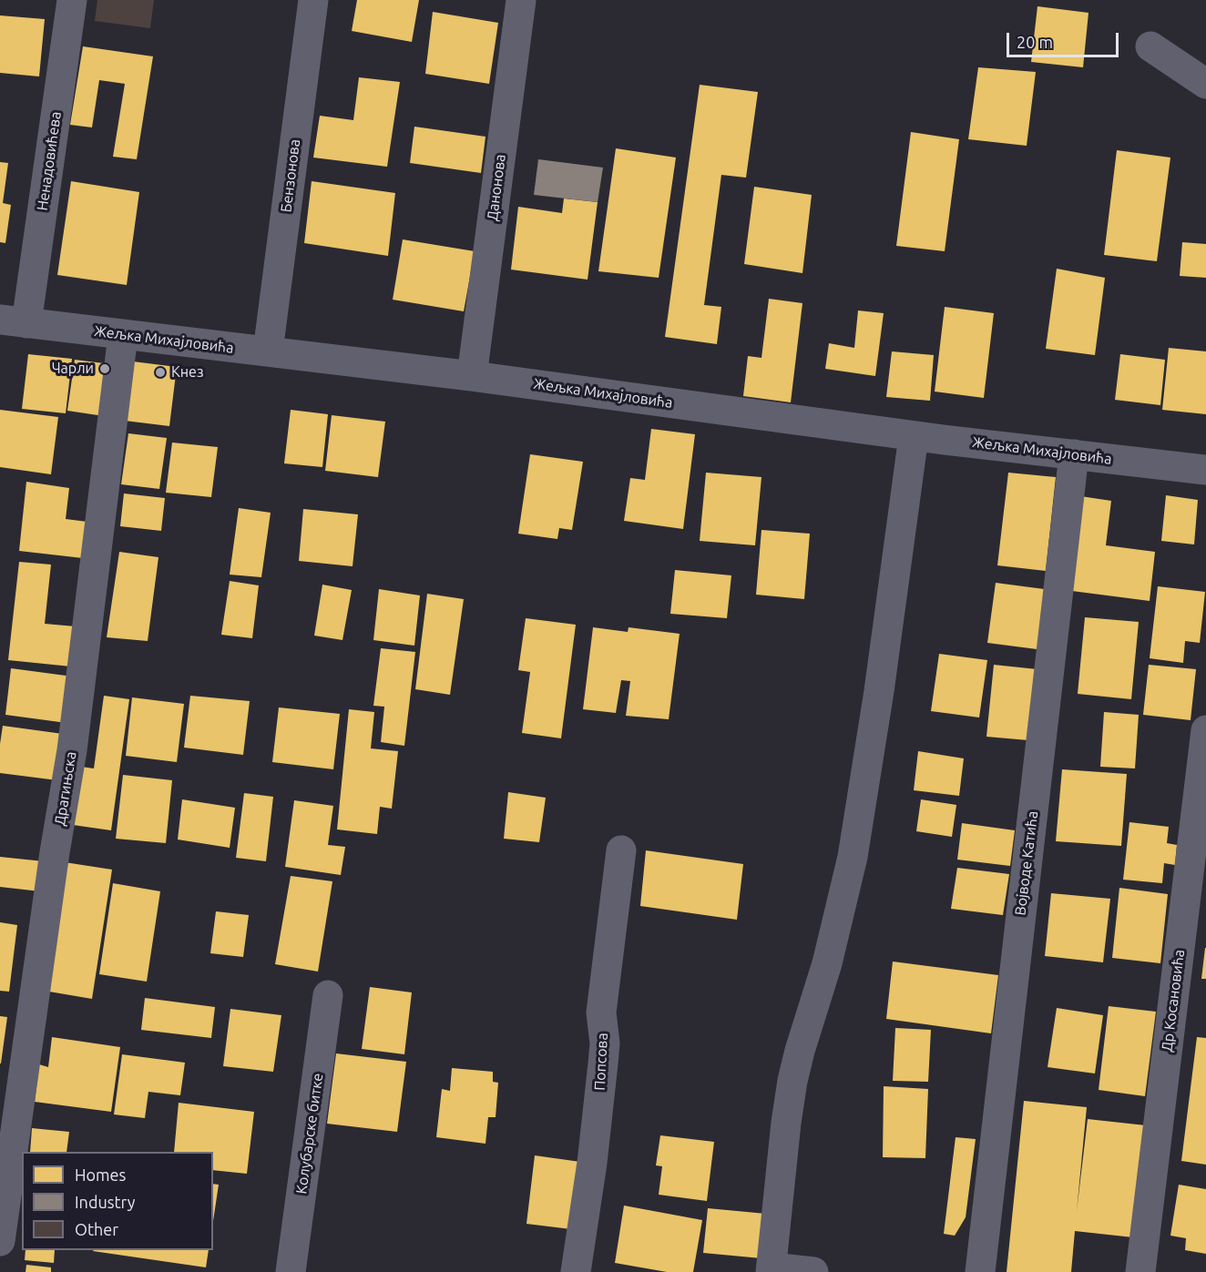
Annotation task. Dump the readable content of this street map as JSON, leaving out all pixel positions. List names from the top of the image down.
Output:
{
  "streets": {
    "street": [
      "Ненадовићева",
      "Бензонова",
      "Данонова",
      "Жељка Михајловића",
      "Драгињска",
      "Војводе Катића",
      "Др Косановића",
      "Попсова",
      "Колубарске битке"
    ]
  },
  "crossings": [
    ["Ненадовићева", "Жељка Михајловића"],
    ["Бензонова", "Жељка Михајловића"],
    ["Данонова", "Жељка Михајловића"],
    ["Жељка Михајловића", "Драгињска"],
    ["Жељка Михајловића", "Војводе Катића"]
  ],
  "places": ["Чарли", "Кнез"],
  "legend": ["Homes", "Industry", "Other"],
  "scale_bar": "20 m"
}
